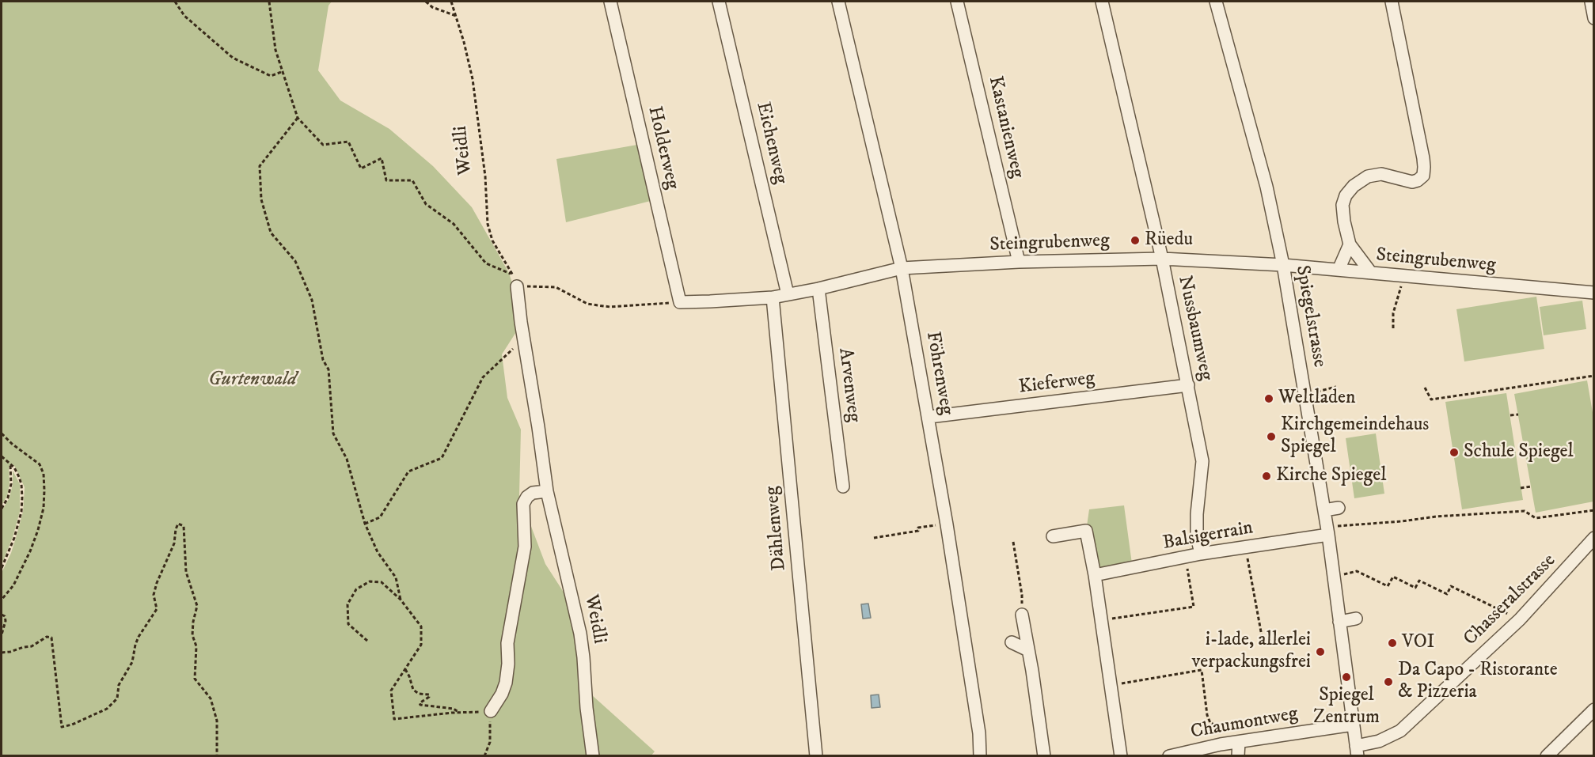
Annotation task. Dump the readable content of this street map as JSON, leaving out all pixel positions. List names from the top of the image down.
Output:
{
  "streets": {
    "street": [
      "Kastanienweg",
      "Eichenweg",
      "Holderweg",
      "Weidli",
      "Steingrubenweg",
      "Spiegelstrasse",
      "Nussbaumweg",
      "Föhrenweg",
      "Kieferweg",
      "Arvenweg",
      "Dählenweg",
      "Balsigerrain",
      "Chasseralstrasse",
      "Chaumontweg"
    ]
  },
  "crossings": [
    ["Kastanienweg", "Steingrubenweg"],
    ["Eichenweg", "Steingrubenweg"],
    ["Holderweg", "Steingrubenweg"],
    ["Steingrubenweg", "Spiegelstrasse"],
    ["Steingrubenweg", "Nussbaumweg"],
    ["Steingrubenweg", "Föhrenweg"],
    ["Steingrubenweg", "Arvenweg"],
    ["Steingrubenweg", "Dählenweg"],
    ["Spiegelstrasse", "Balsigerrain"],
    ["Spiegelstrasse", "Chasseralstrasse"],
    ["Spiegelstrasse", "Chaumontweg"],
    ["Nussbaumweg", "Kieferweg"],
    ["Nussbaumweg", "Balsigerrain"],
    ["Föhrenweg", "Kieferweg"]
  ],
  "parks": ["Gurtenwald"],
  "places": [
    "Rüedu",
    "Weltladen",
    "Kirchgemeindehaus Spiegel",
    "Schule Spiegel",
    "Kirche Spiegel",
    "VOI",
    "i-lade, allerlei verpackungsfrei",
    "Spiegel Zentrum",
    "Da Capo - Ristorante & Pizzeria"
  ]
}
